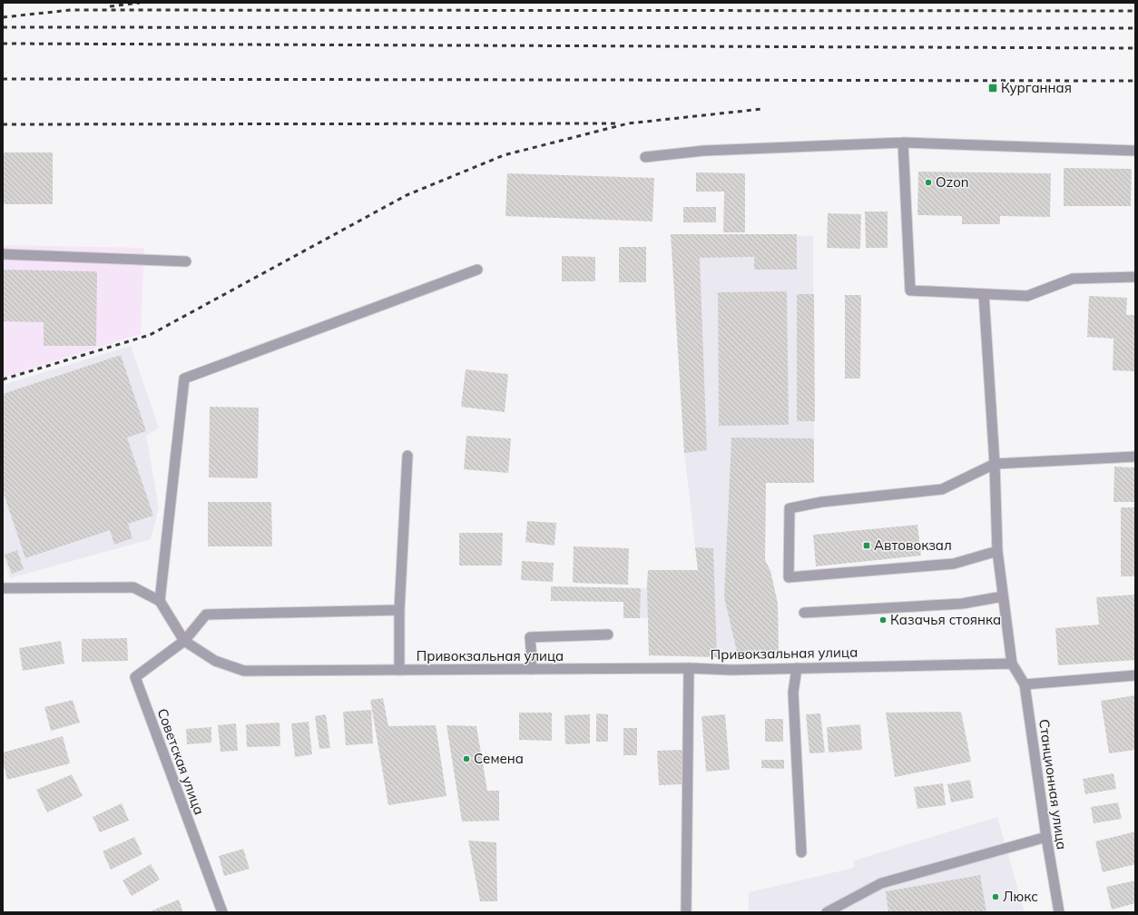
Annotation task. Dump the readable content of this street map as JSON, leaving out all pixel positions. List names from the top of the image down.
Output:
{
  "streets": {
    "street": ["Привокзальная улица", "Советская улица", "Станционная улица"]
  },
  "crossings": [
    ["Привокзальная улица", "Советская улица"],
    ["Привокзальная улица", "Станционная улица"]
  ],
  "places": {
    "transit": ["Курганная", "Автовокзал"],
    "other": [
      "Ozon",
      "Казачья стоянка",
      "Семена",
      "Люкс"
    ]
  }
}
